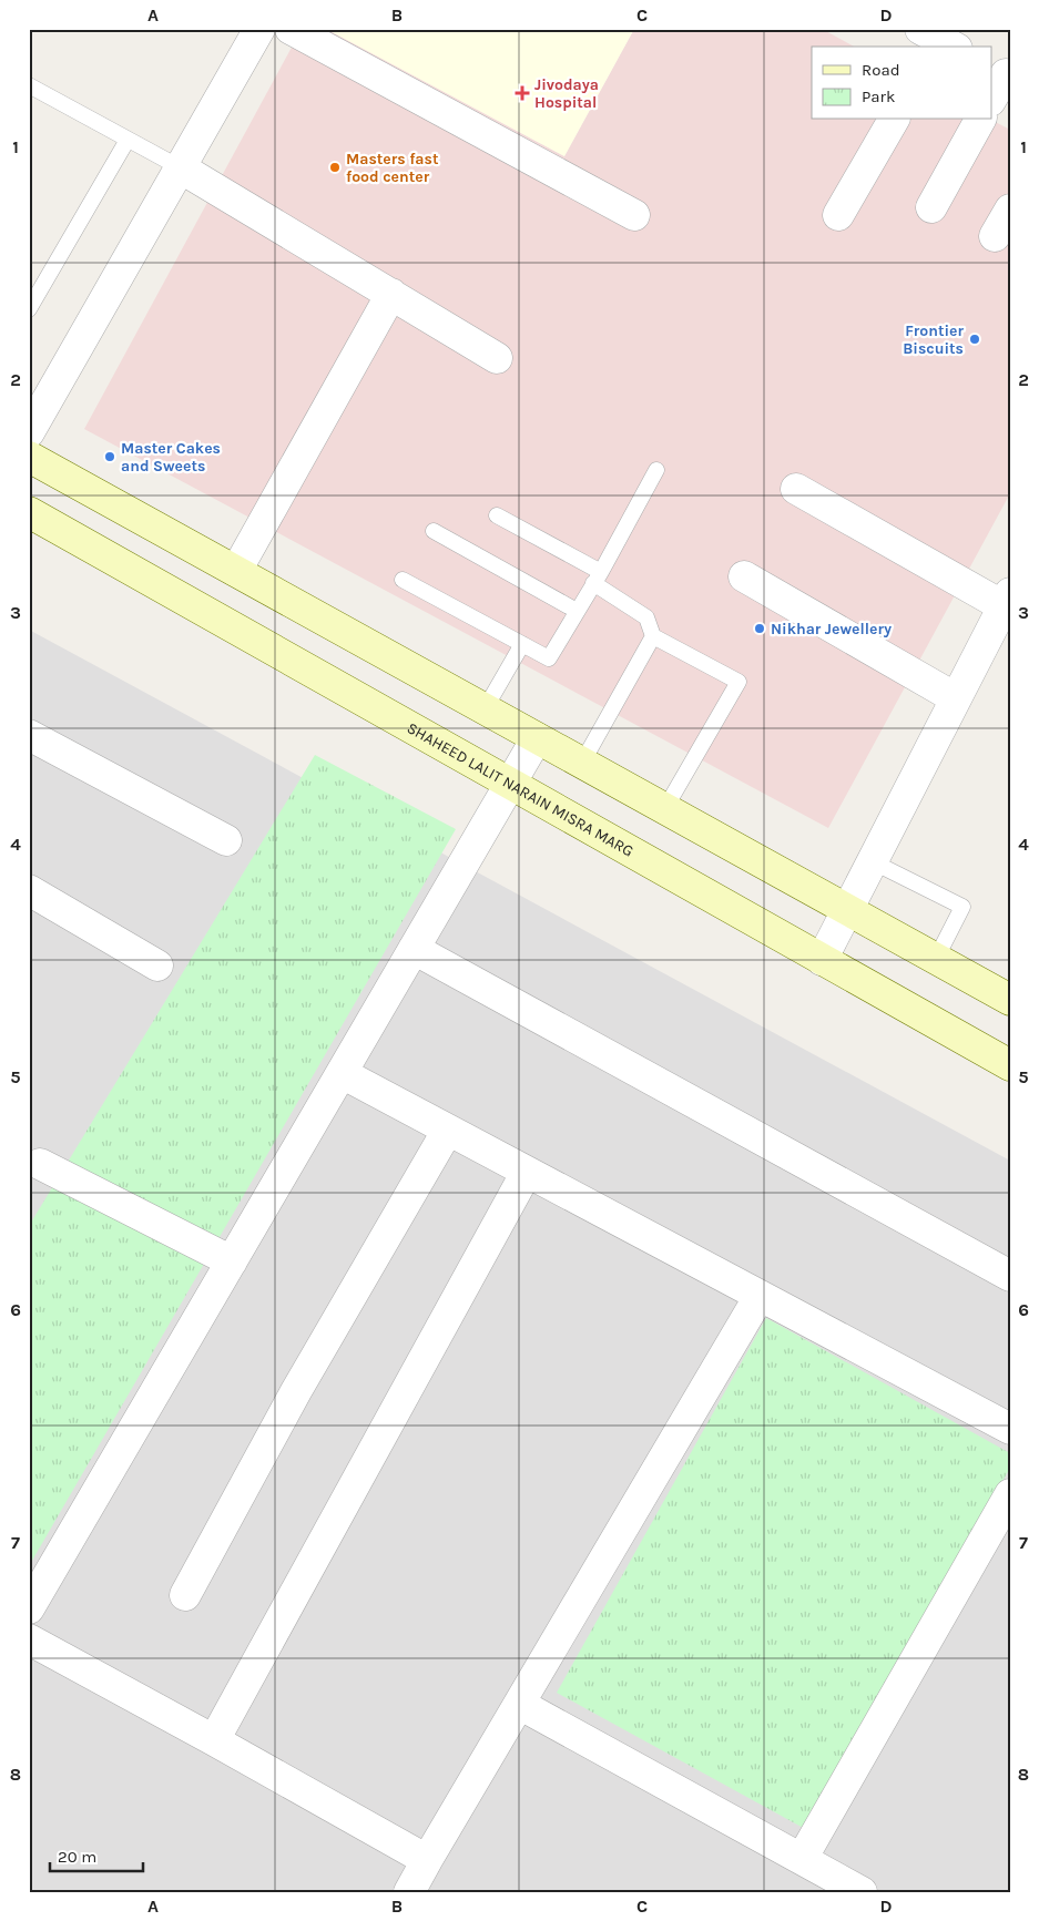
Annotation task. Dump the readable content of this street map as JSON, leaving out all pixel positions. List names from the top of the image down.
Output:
{
  "streets": {
    "street": ["SHAHEED LALIT NARAIN MISRA MARG"]
  },
  "places": {
    "health": ["Jivodaya Hospital"],
    "other": [
      "Masters fast food center",
      "Frontier Biscuits",
      "Master Cakes and Sweets",
      "Nikhar Jewellery"
    ]
  },
  "legend": ["Road", "Park"],
  "scale_bar": "20 m",
  "grid": {
    "columns": [
      "A",
      "B",
      "C",
      "D"
    ],
    "rows": [
      "1",
      "2",
      "3",
      "4",
      "5",
      "6",
      "7",
      "8"
    ]
  }
}
